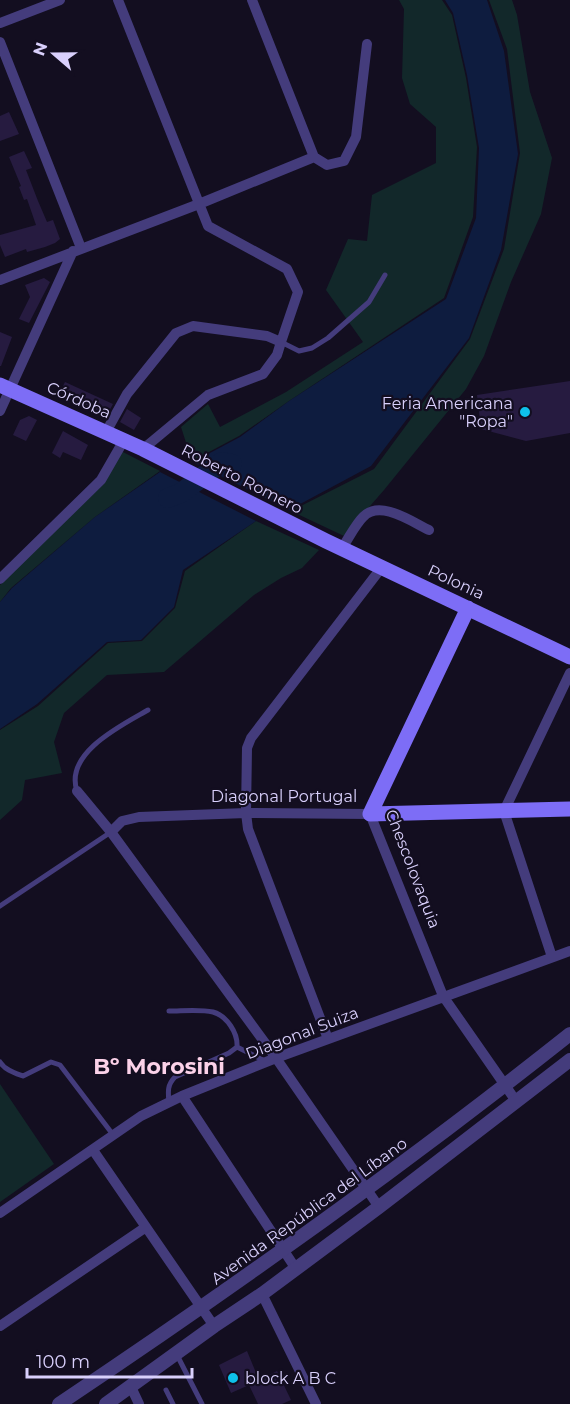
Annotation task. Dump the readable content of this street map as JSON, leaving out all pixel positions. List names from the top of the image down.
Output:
{
  "streets": {
    "main road": [
      "Córdoba",
      "Roberto Romero",
      "Polonia",
      "Diagonal Portugal",
      "Chescolovaquia"
    ],
    "street": ["Diagonal Suiza", "Avenida República del Líbano"]
  },
  "crossings": [
    ["Córdoba", "Roberto Romero"],
    ["Roberto Romero", "Polonia"],
    ["Polonia", "Chescolovaquia"],
    ["Diagonal Portugal", "Chescolovaquia"],
    ["Chescolovaquia", "Diagonal Suiza"],
    ["Chescolovaquia", "Avenida República del Líbano"]
  ],
  "districts": ["Bº Morosini"],
  "places": ["Feria Americana \"Ropa\"", "block A B C"],
  "scale_bar": "100 m",
  "north": "left"
}
